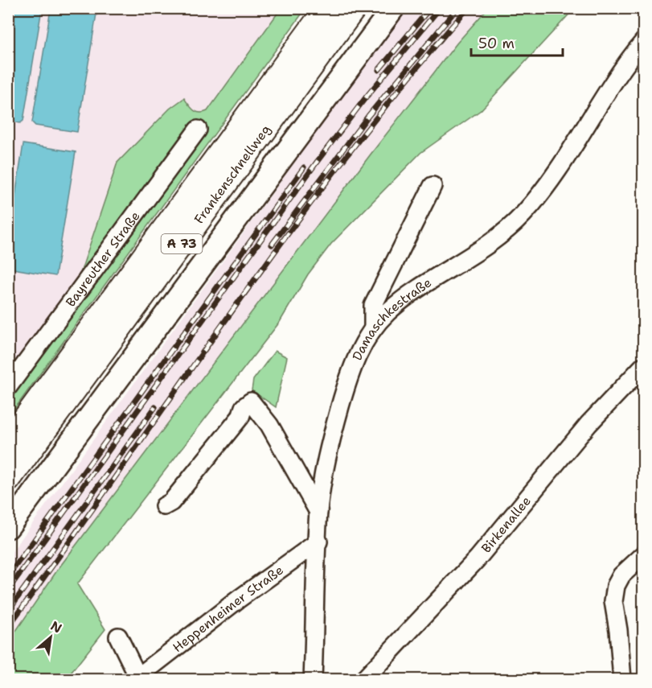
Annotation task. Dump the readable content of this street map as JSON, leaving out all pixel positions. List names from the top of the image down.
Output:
{
  "streets": {
    "highway": ["Frankenschnellweg", "A 73"],
    "street": [
      "Bayreuther Straße",
      "Damaschkestraße",
      "Birkenallee",
      "Heppenheimer Straße"
    ]
  },
  "crossings": [
    ["Damaschkestraße", "Heppenheimer Straße"]
  ],
  "scale_bar": "50 m",
  "north": "top right"
}
